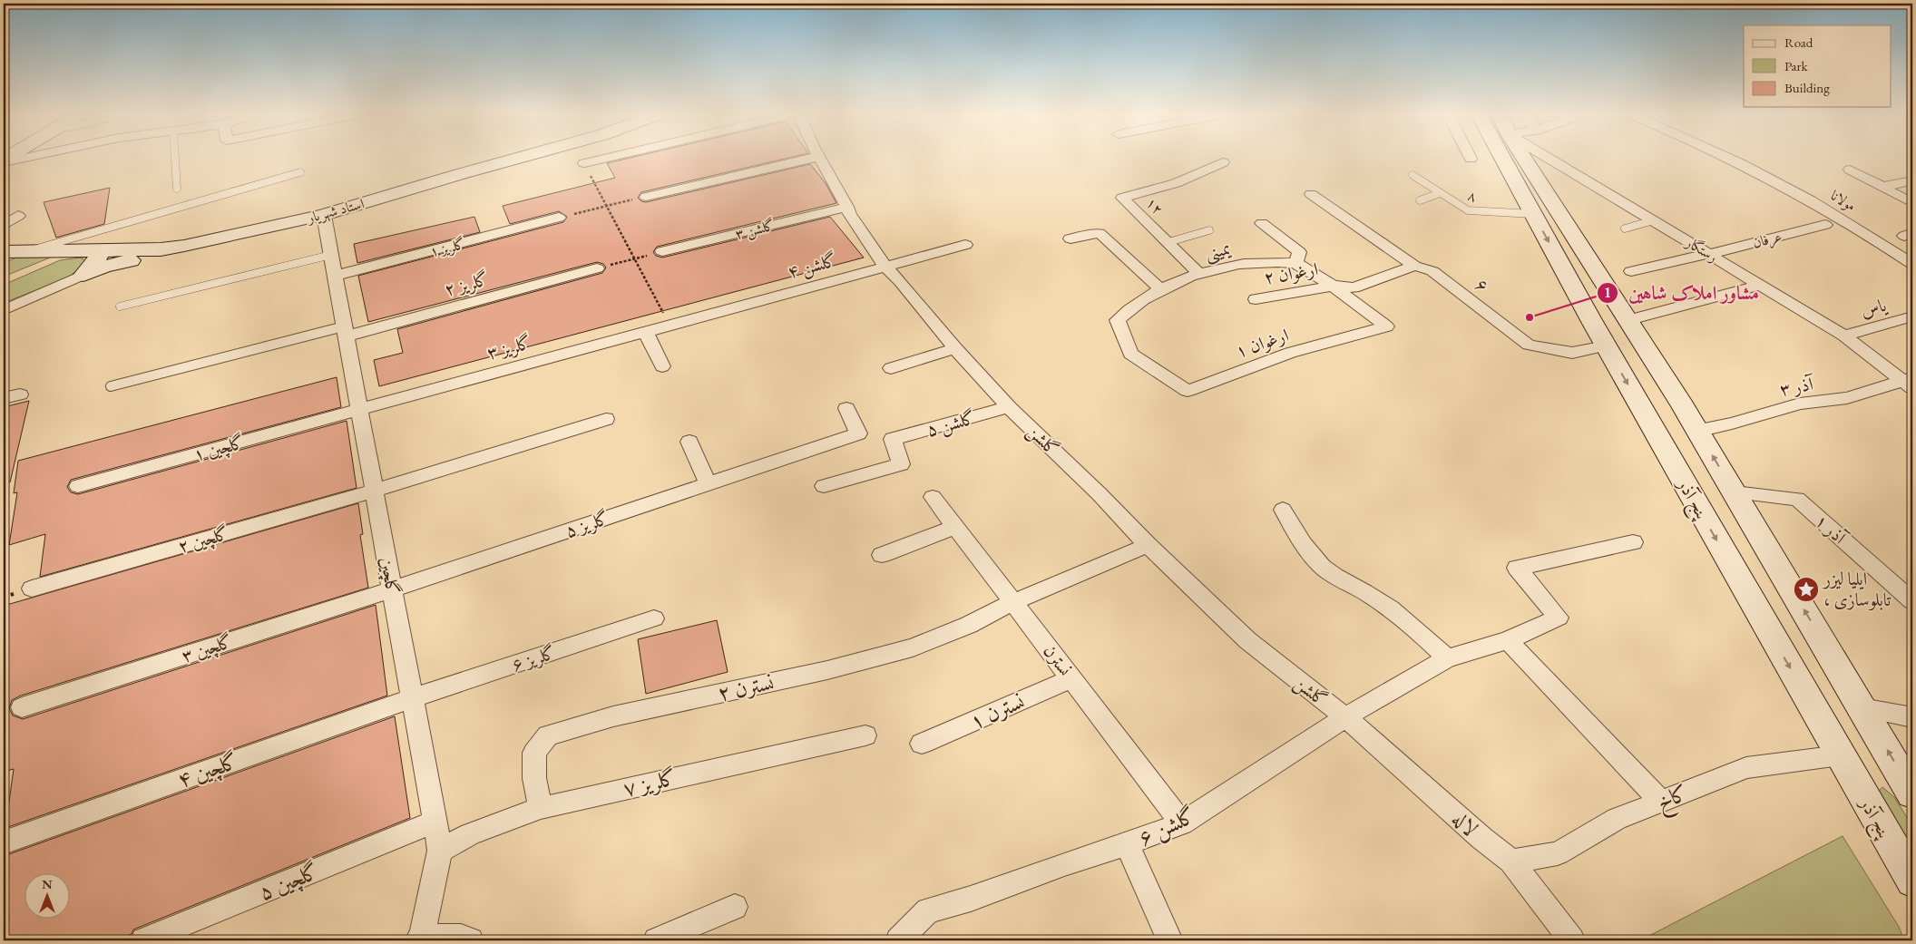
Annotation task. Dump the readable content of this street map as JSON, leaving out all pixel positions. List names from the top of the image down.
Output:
{
  "streets": {
    "main road": ["استاد شهریار", "پنج آذر"],
    "street": [
      "مولانا",
      "۱۲",
      "گلشن ۳",
      "عرفان",
      "گلریز ۱",
      "رستگار",
      "یمینی",
      "گلشن ۴",
      "ارغوان ۲",
      "گلریز ۲",
      "۶",
      "یاس",
      "ارغوان ۱",
      "گلریز ۳",
      "آذر ۳",
      "گلشن ۵",
      "گلشن",
      "گلچین ۱",
      "گلریز ۵",
      "آذر ۱",
      "گلچین ۲",
      "گلچین",
      "گلچین ۳",
      "گلریز ۶",
      "نسترن",
      "نسترن ۲",
      "نسترن ۱",
      "گلچین ۴",
      "گلریز ۷",
      "کاخ",
      "لاله",
      "گلشن ۶",
      "گلچین ۵"
    ],
    "lane": ["۸"]
  },
  "crossings": [
    ["۸", "پنج آذر"],
    ["۱۲", "یمینی"],
    ["استاد شهریار", "گلچین"],
    ["گلشن ۳", "گلشن"],
    ["عرفان", "رستگار"],
    ["گلریز ۱", "گلچین"],
    ["رستگار", "یاس"],
    ["رستگار", "آذر ۳"],
    ["یمینی", "ارغوان ۱"],
    ["گلشن ۴", "گلریز ۳"],
    ["گلشن ۴", "گلشن"],
    ["ارغوان ۲", "ارغوان ۱"],
    ["گلریز ۲", "گلچین"],
    ["۶", "پنج آذر"],
    ["گلریز ۳", "گلچین ۱"],
    ["گلریز ۳", "گلچین"],
    ["آذر ۳", "پنج آذر"],
    ["گلشن ۵", "گلشن"],
    ["گلشن", "نسترن ۲"],
    ["گلشن", "لاله"],
    ["گلشن", "گلشن ۶"],
    ["گلچین ۱", "گلچین"],
    ["پنج آذر", "آذر ۱"],
    ["پنج آذر", "کاخ"],
    ["گلریز ۵", "گلچین"],
    ["گلریز ۵", "گلچین ۳"],
    ["گلچین ۲", "گلچین"],
    ["گلچین", "گلچین ۳"],
    ["گلچین", "گلریز ۶"],
    ["گلچین", "گلچین ۴"],
    ["گلچین", "گلریز ۷"],
    ["گلچین", "گلچین ۵"],
    ["گلریز ۶", "گلچین ۴"],
    ["نسترن", "نسترن ۲"],
    ["نسترن", "نسترن ۱"],
    ["نسترن", "گلشن ۶"],
    ["نسترن ۲", "گلریز ۷"],
    ["کاخ", "لاله"],
    ["لاله", "گلشن ۶"]
  ],
  "places": {
    "other": ["مشاور املاک شاهین"],
    "place": ["ایلیا لیزر ، تابلوسازی"]
  },
  "legend": ["Road", "Park", "Building"],
  "north": "top"
}
